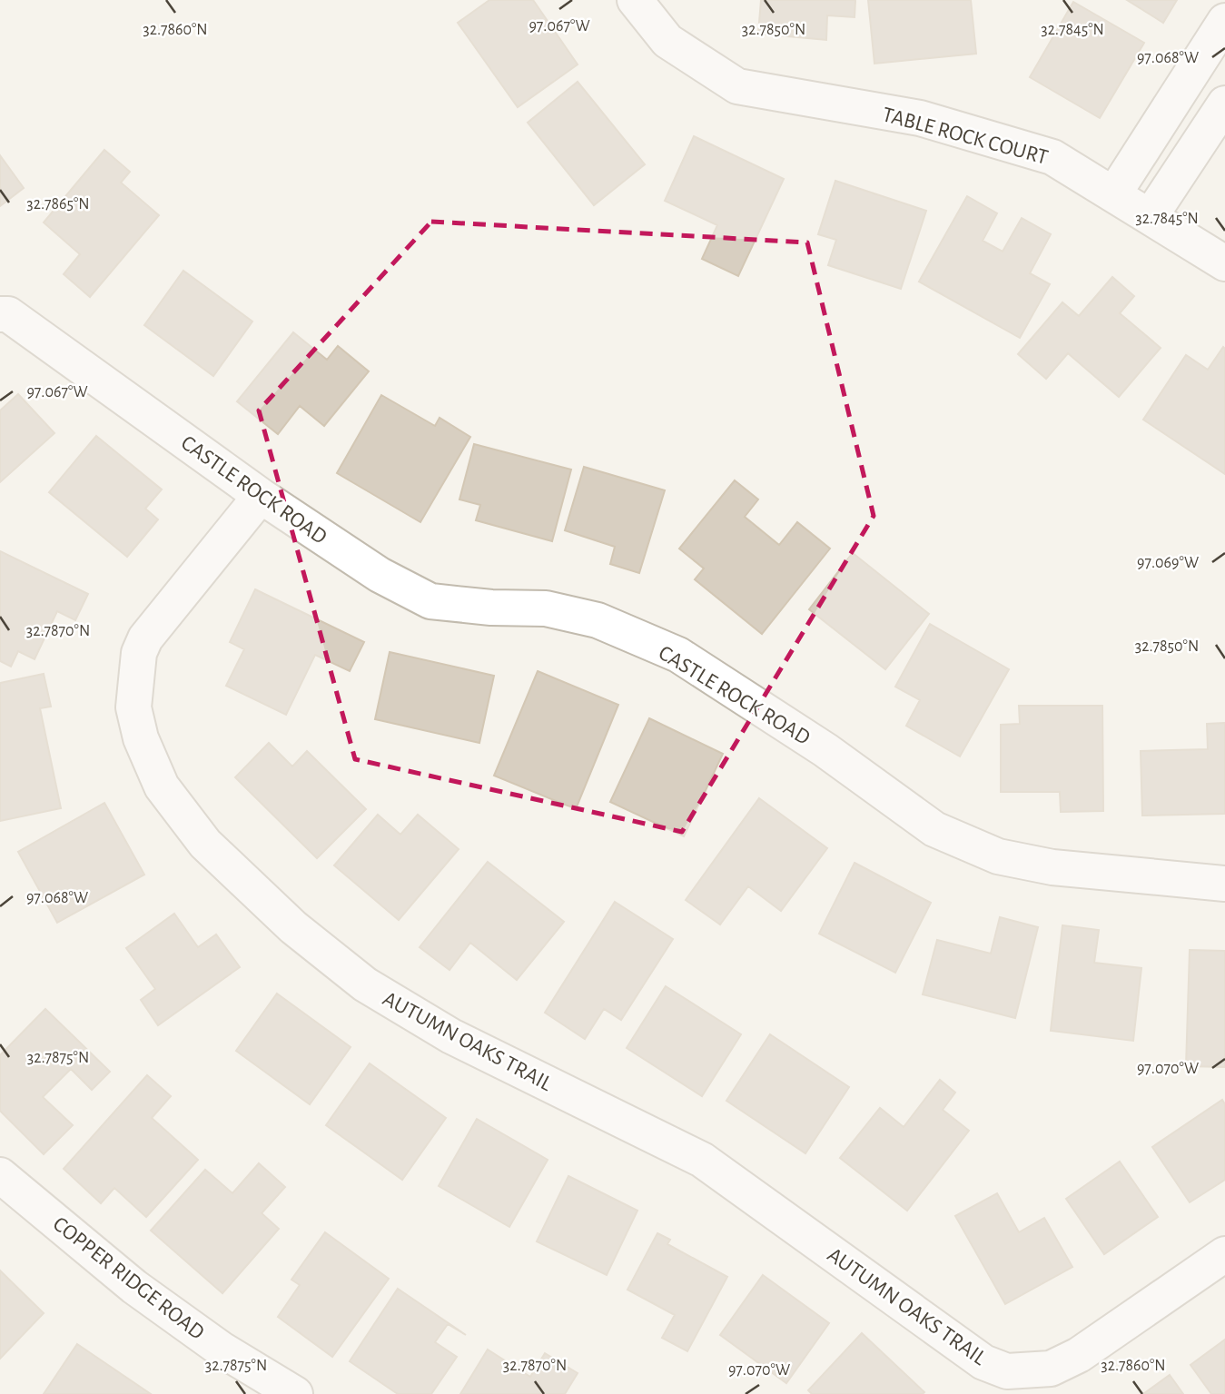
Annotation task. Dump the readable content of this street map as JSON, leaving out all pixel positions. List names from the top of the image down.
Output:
{
  "streets": {
    "street": [
      "TABLE ROCK COURT",
      "CASTLE ROCK ROAD",
      "AUTUMN OAKS TRAIL",
      "COPPER RIDGE ROAD"
    ]
  },
  "crossings": [
    ["CASTLE ROCK ROAD", "AUTUMN OAKS TRAIL"]
  ],
  "coordinates": [
    "97.067°W",
    "32.7860°N",
    "32.7850°N",
    "32.7845°N",
    "97.068°W",
    "32.7865°N",
    "97.069°W",
    "32.7870°N",
    "32.7875°N",
    "97.070°W"
  ]
}
